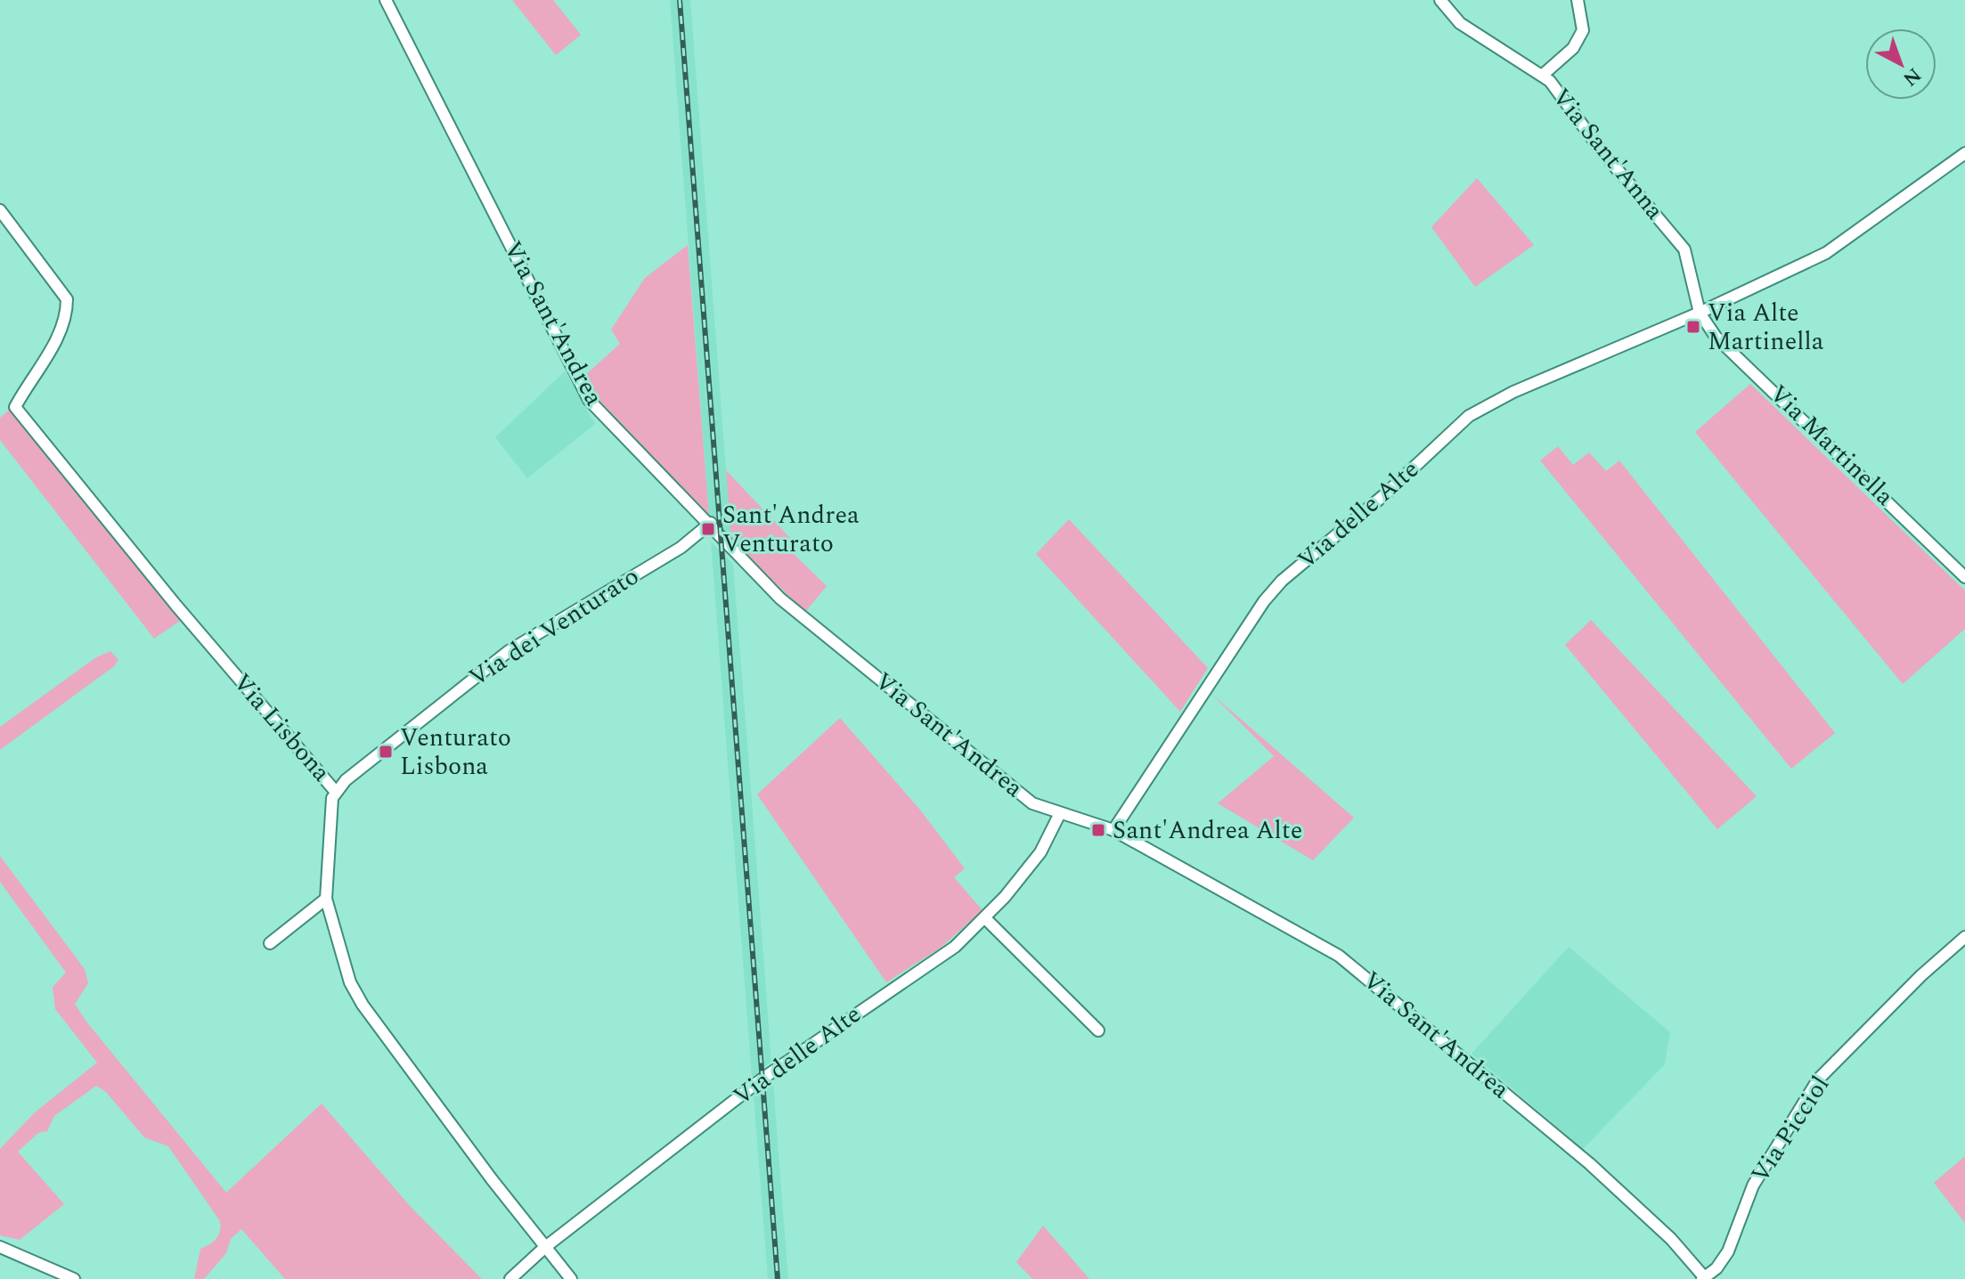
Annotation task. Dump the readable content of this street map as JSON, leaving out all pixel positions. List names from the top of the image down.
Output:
{
  "streets": {
    "street": [
      "Via Sant'Anna",
      "Via Sant'Andrea",
      "Via Martinella",
      "Via delle Alte",
      "Via dei Venturato",
      "Via Lisbona",
      "Via Picciol"
    ]
  },
  "crossings": [
    ["Via Sant'Anna", "Via Martinella"],
    ["Via Sant'Anna", "Via delle Alte"],
    ["Via Sant'Andrea", "Via delle Alte"],
    ["Via Sant'Andrea", "Via dei Venturato"],
    ["Via Sant'Andrea", "Via Picciol"],
    ["Via Martinella", "Via delle Alte"],
    ["Via delle Alte", "Via Lisbona"],
    ["Via dei Venturato", "Via Lisbona"]
  ],
  "places": {
    "transit": [
      "Via Alte Martinella",
      "Sant'Andrea Venturato",
      "Venturato Lisbona",
      "Sant'Andrea Alte"
    ]
  },
  "north": "bottom right"
}
